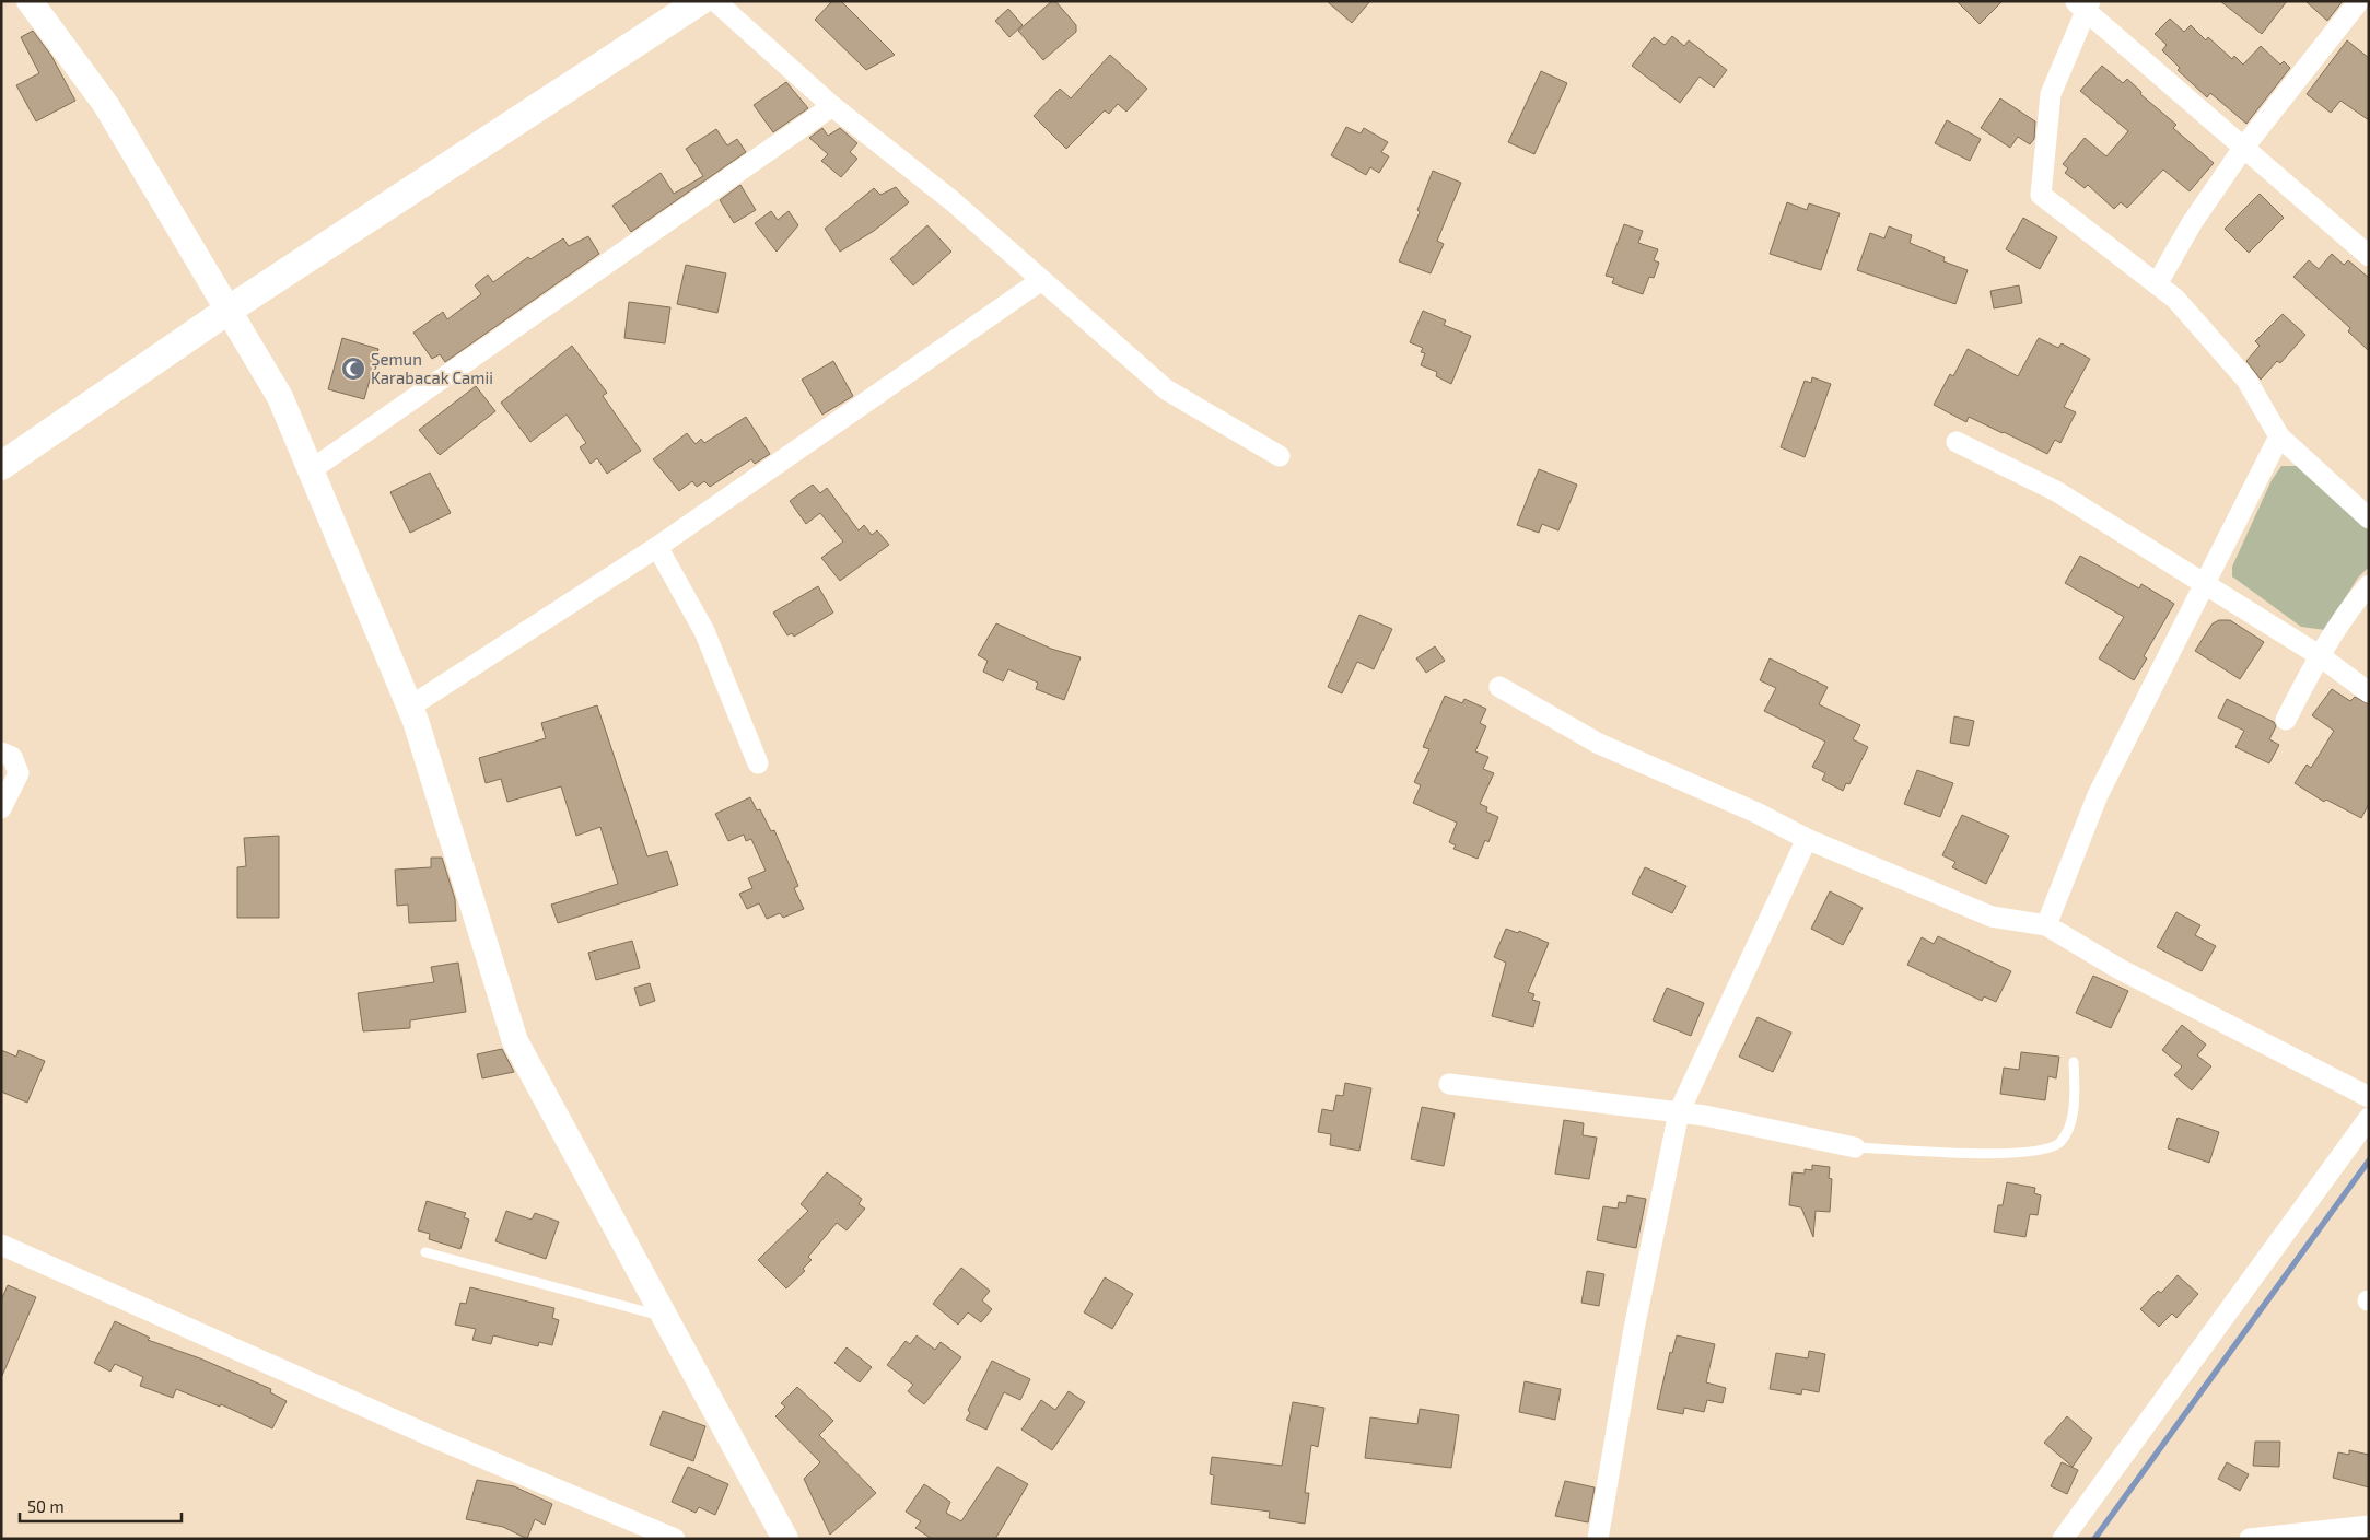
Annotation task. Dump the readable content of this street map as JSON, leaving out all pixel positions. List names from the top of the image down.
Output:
{
  "places": {
    "mosque": ["Şemun Karabacak Camii"]
  },
  "scale_bar": "50 m"
}
